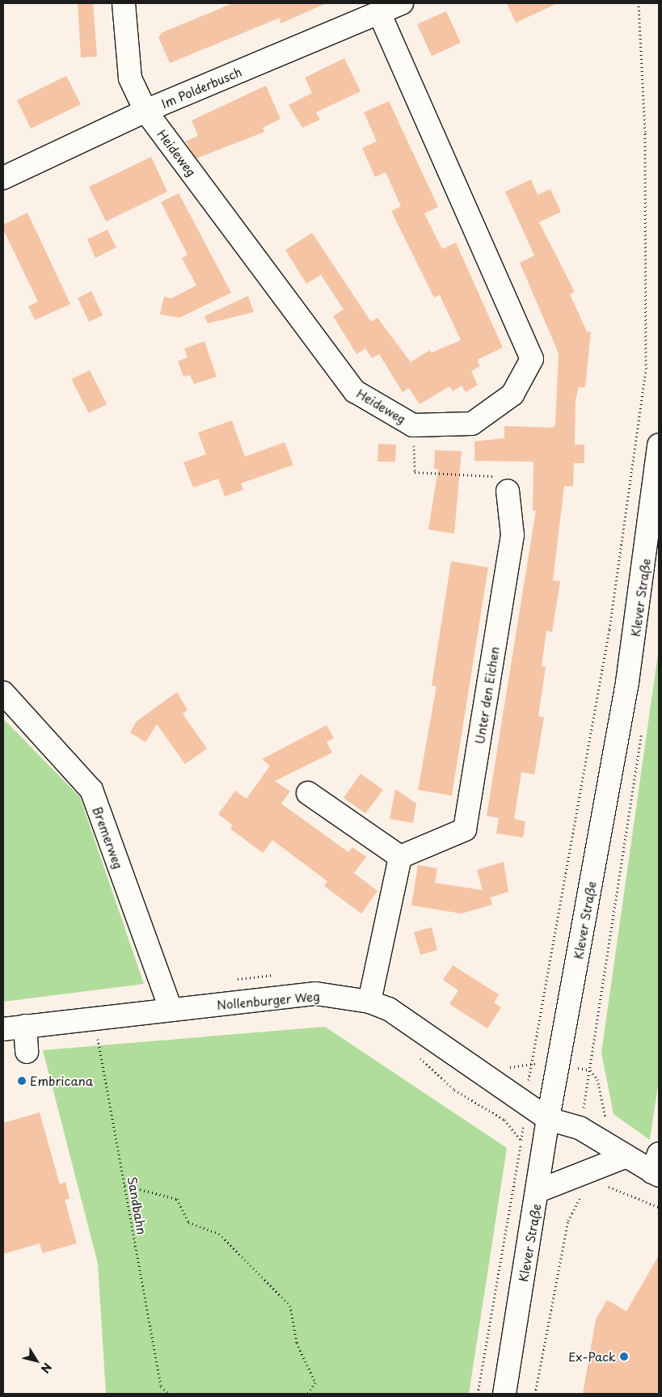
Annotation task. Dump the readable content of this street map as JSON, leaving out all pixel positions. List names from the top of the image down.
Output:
{
  "streets": {
    "street": [
      "Im Polderbusch",
      "Heideweg",
      "Klever Straße",
      "Unter den Eichen",
      "Bremerweg",
      "Nollenburger Weg"
    ],
    "path": ["Sandbahn"]
  },
  "crossings": [
    ["Im Polderbusch", "Heideweg"],
    ["Klever Straße", "Nollenburger Weg"],
    ["Bremerweg", "Nollenburger Weg"],
    ["Nollenburger Weg", "Sandbahn"]
  ],
  "places": ["Embricana", "Ex-Pack"],
  "north": "bottom right"
}
